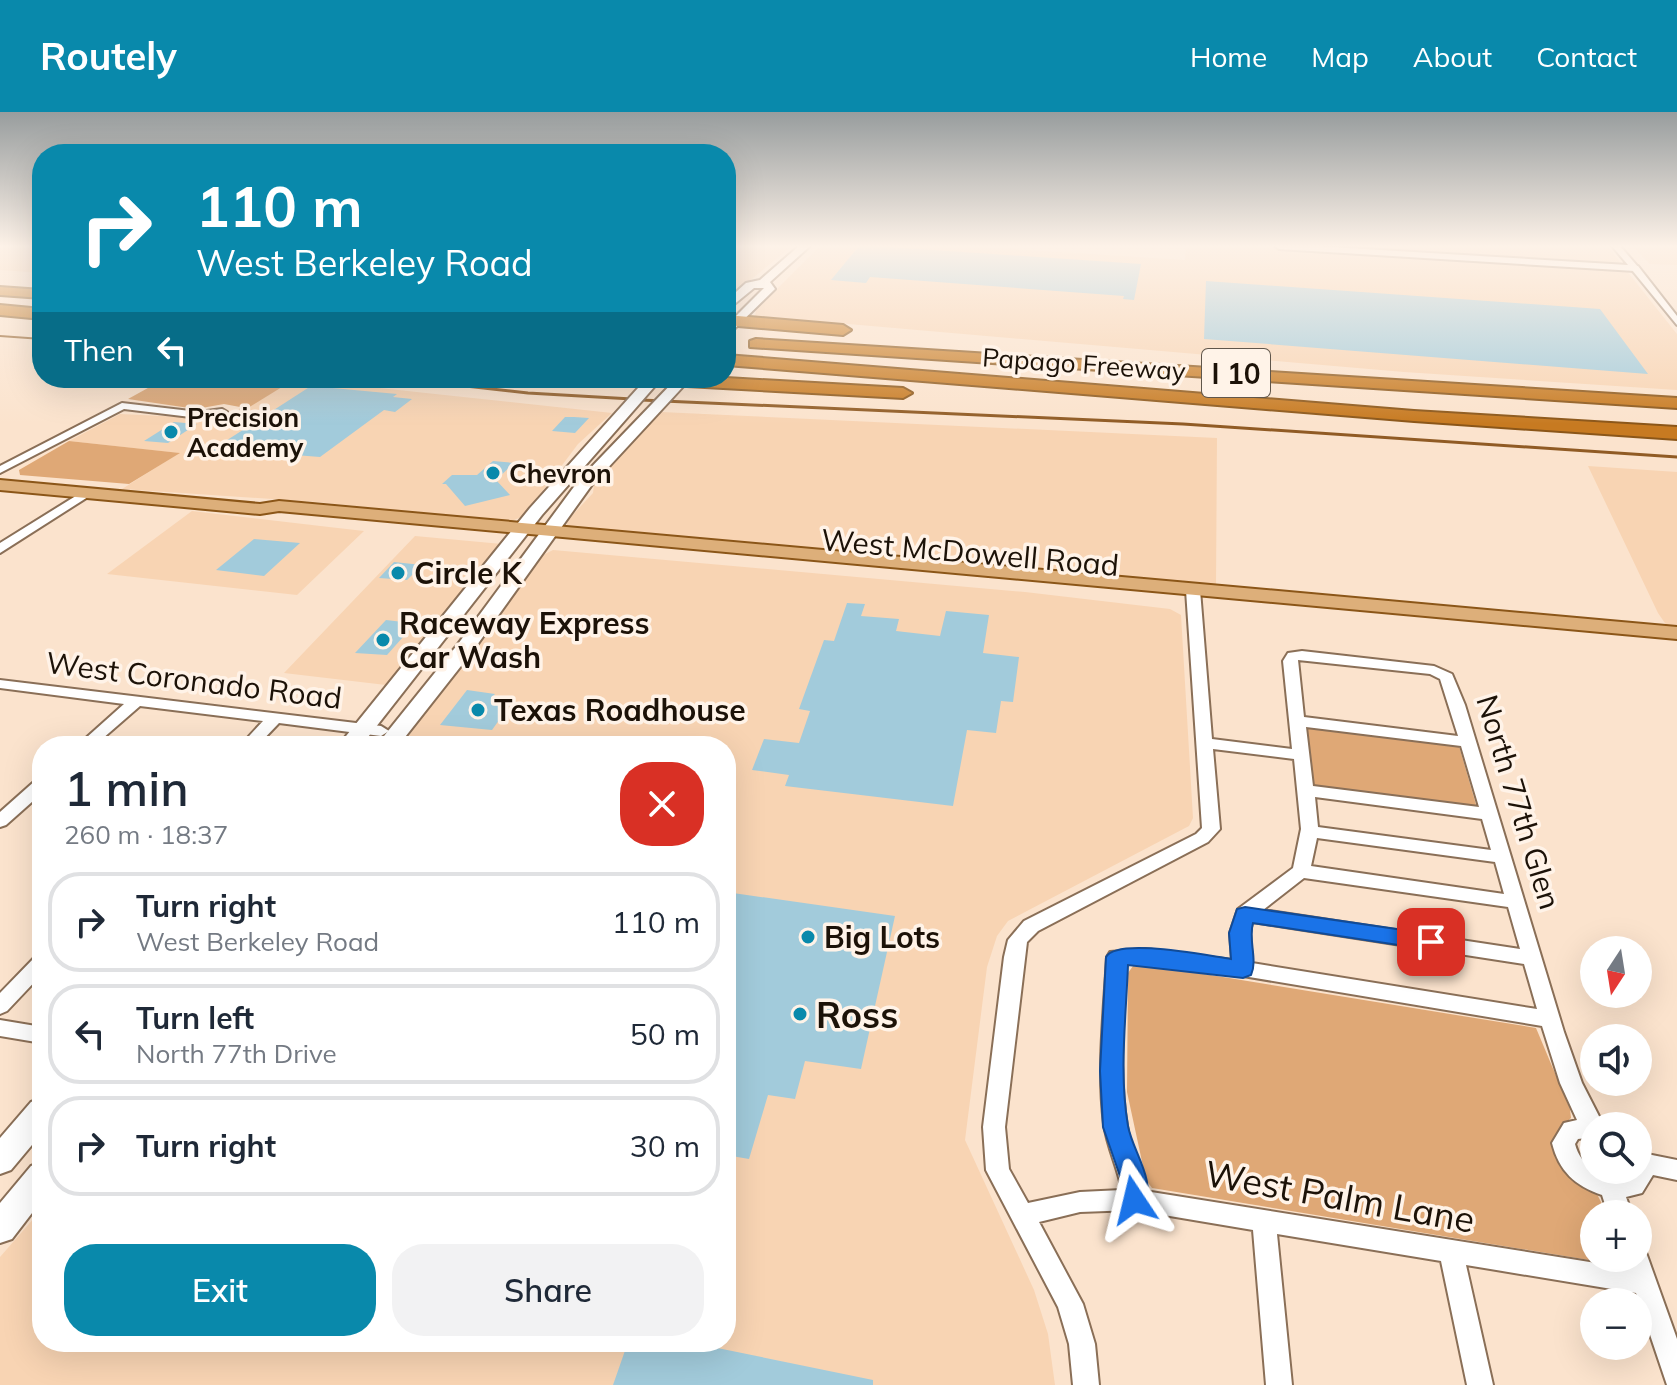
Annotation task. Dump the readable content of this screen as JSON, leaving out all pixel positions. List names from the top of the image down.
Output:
{
  "streets": {
    "highway": ["Papago Freeway", "I 10"],
    "main road": ["West McDowell Road"],
    "street": ["West Coronado Road", "North 77th Glen", "West Palm Lane"]
  },
  "places": [
    "Precision Academy",
    "Chevron",
    "Circle K",
    "Raceway Express Car Wash",
    "Texas Roadhouse",
    "Big Lots",
    "Ross"
  ],
  "north": "bottom",
  "page": {
    "header": "Routely",
    "nav": [
      "Home",
      "Map",
      "About",
      "Contact"
    ],
    "turn": ["110 m", "West Berkeley Road"],
    "then": "Then",
    "heading": ["1 min", "260 m · 18:37"],
    "list": [
      {
        "name": "Turn right",
        "note": "West Berkeley Road",
        "value": "110 m"
      },
      {
        "name": "Turn left",
        "note": "North 77th Drive",
        "value": "50 m"
      },
      {
        "name": "Turn right",
        "value": "30 m"
      }
    ],
    "map_buttons": ["+", "−"],
    "buttons": ["Exit", "Share"]
  }
}
